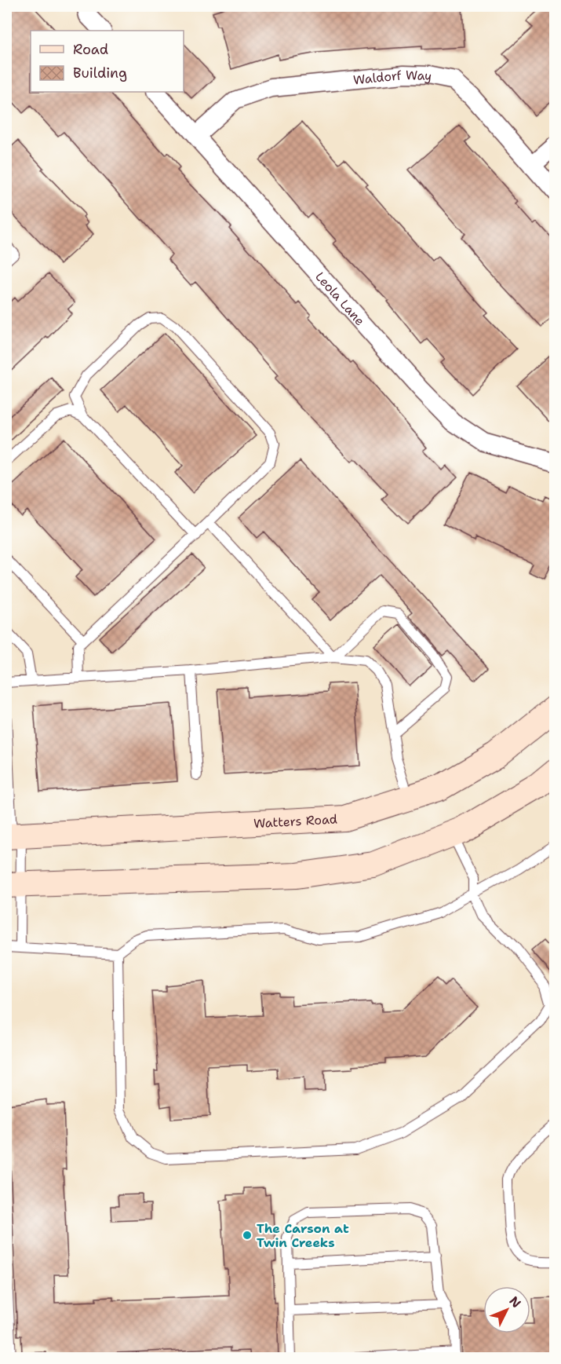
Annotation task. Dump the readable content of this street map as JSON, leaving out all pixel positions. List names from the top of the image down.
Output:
{
  "streets": {
    "main road": ["Watters Road"],
    "street": ["Waldorf Way", "Leola Lane"]
  },
  "crossings": [
    ["Waldorf Way", "Leola Lane"]
  ],
  "places": ["The Carson at Twin Creeks"],
  "legend": ["Road", "Building"],
  "north": "top right"
}
